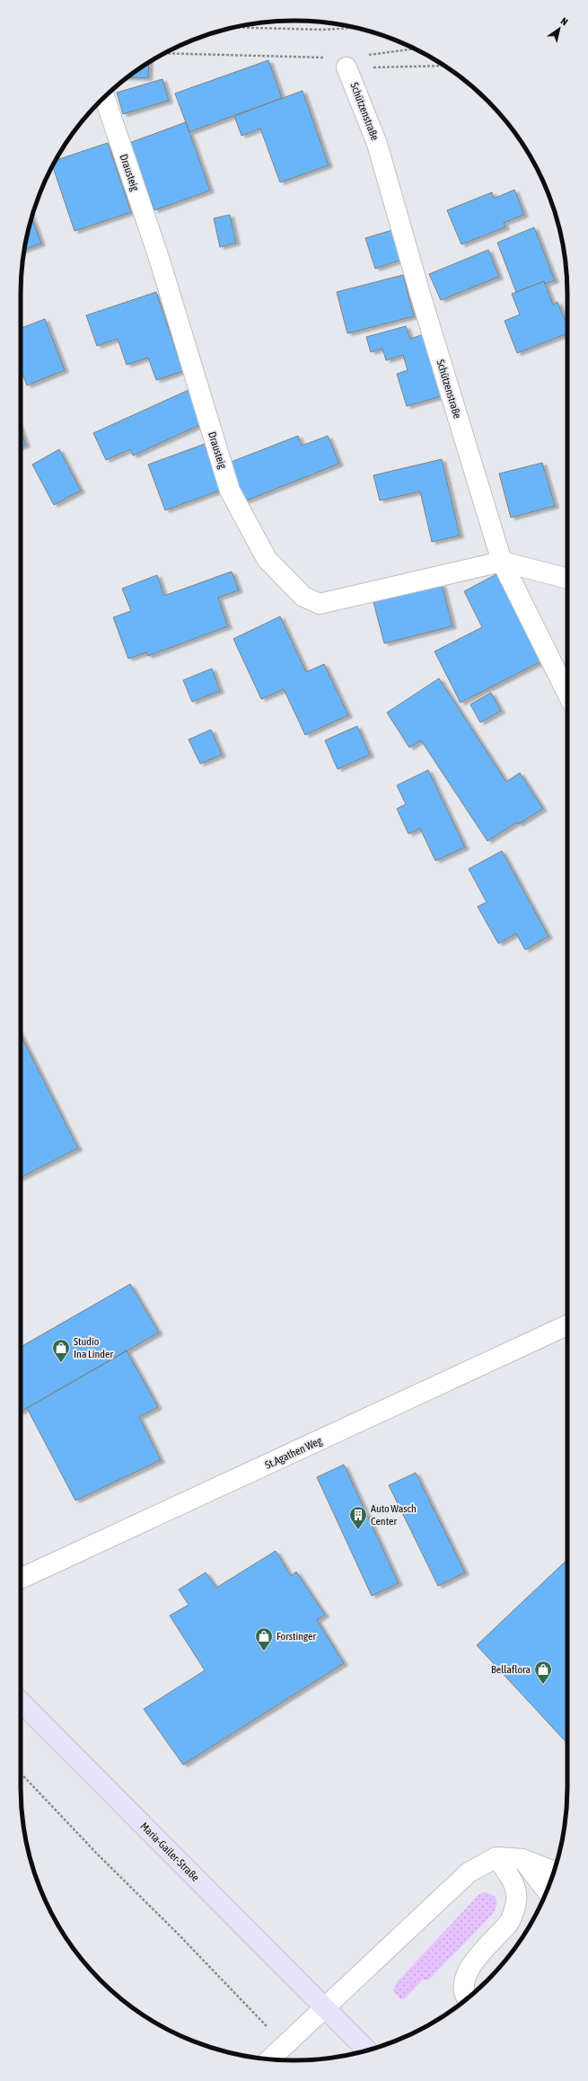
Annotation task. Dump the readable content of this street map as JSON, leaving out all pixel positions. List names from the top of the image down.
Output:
{
  "streets": {
    "main road": ["Maria-Gailer-Straße"],
    "street": ["Schützenstraße", "Drausteig", "St.Agathen Weg"]
  },
  "crossings": [
    ["Schützenstraße", "Drausteig"]
  ],
  "places": {
    "shop": ["Studio Ina Linder", "Forstinger", "Bellaflora"],
    "building": ["Auto Wasch Center"]
  },
  "north": "top right"
}
